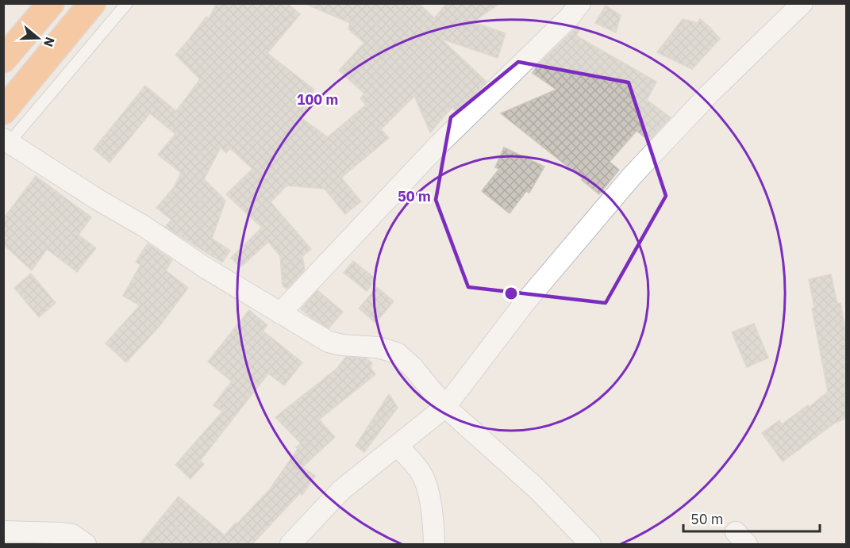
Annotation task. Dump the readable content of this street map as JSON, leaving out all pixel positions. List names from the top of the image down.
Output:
{
  "scale_bar": "50 m",
  "north": "right",
  "rings": ["100 m", "50 m"]
}
